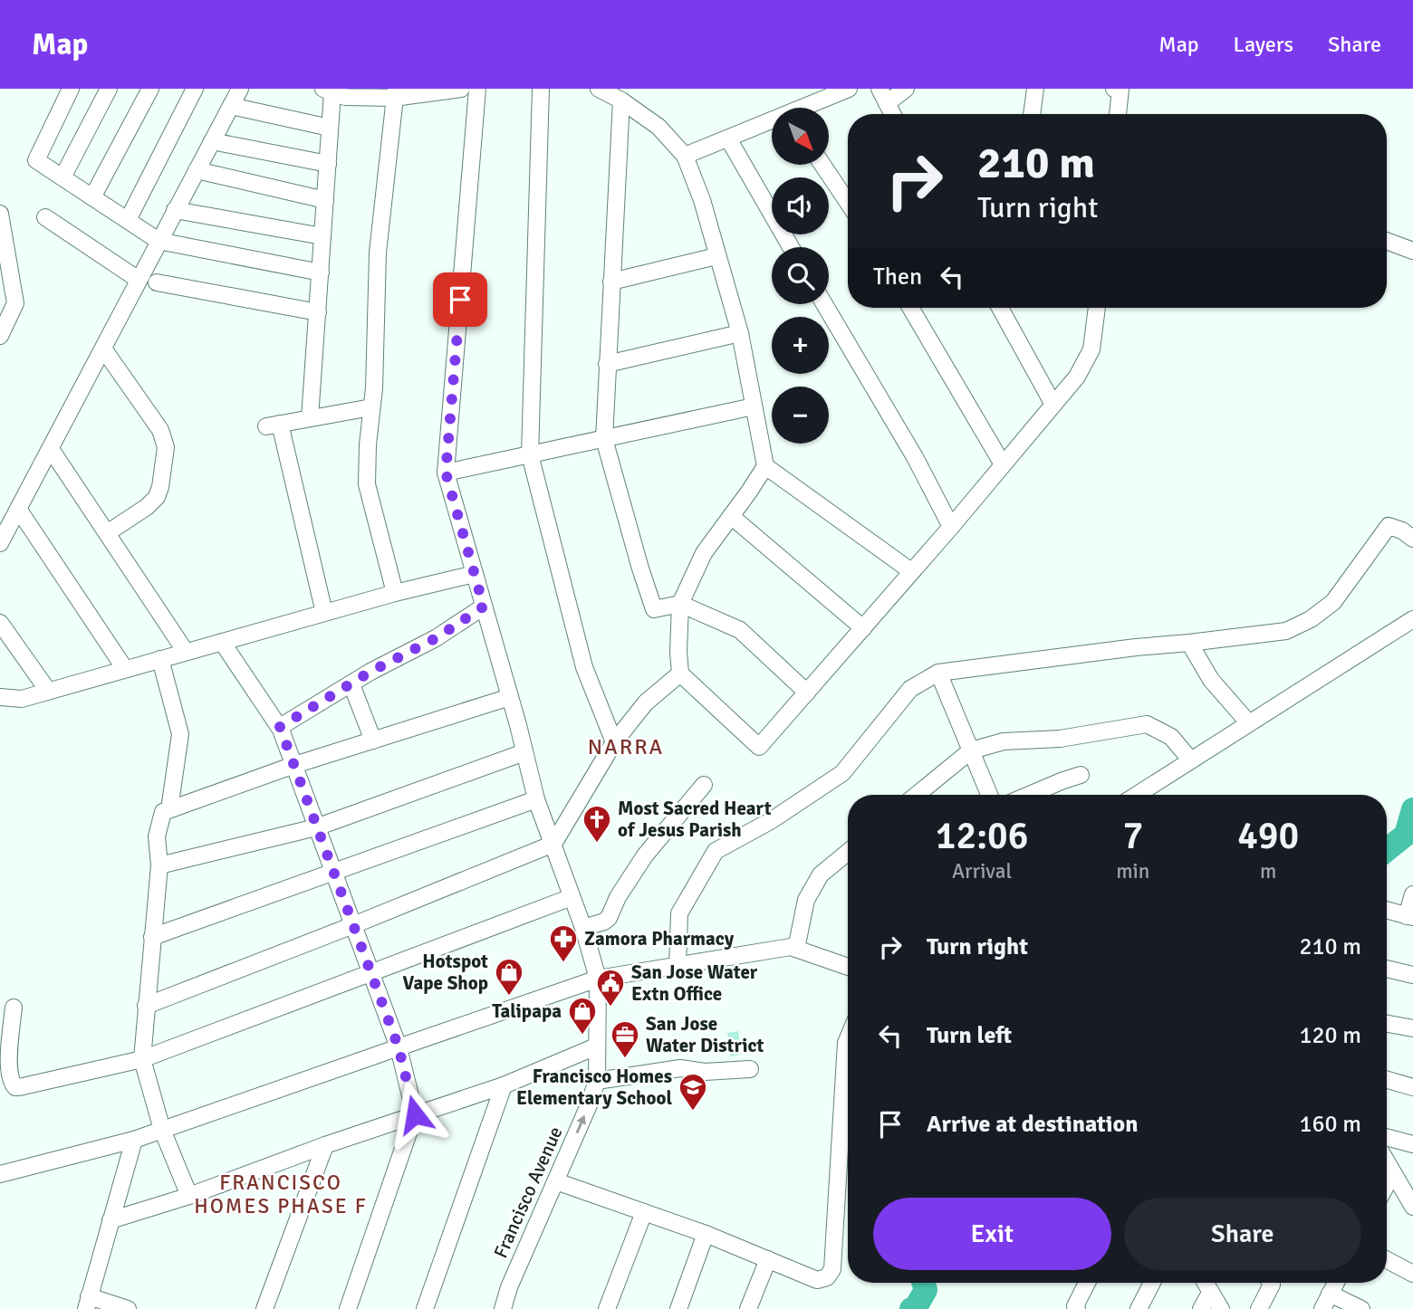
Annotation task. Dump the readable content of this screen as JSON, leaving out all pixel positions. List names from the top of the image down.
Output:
{
  "streets": {
    "street": ["Francisco Avenue"]
  },
  "districts": ["NARRA", "FRANCISCO HOMES PHASE F"],
  "places": {
    "church": ["Most Sacred Heart of Jesus Parish"],
    "pharmacy": ["Zamora Pharmacy"],
    "shop": ["Hotspot Vape Shop", "Talipapa"],
    "public building": ["San Jose Water Extn Office"],
    "office": ["San Jose Water District"],
    "school or university": ["Francisco Homes Elementary School"]
  },
  "north": "bottom right",
  "page": {
    "header": "Map",
    "nav": ["Map", "Layers", "Share"],
    "map_buttons": ["+", "−"],
    "turn": ["210 m", "Turn right"],
    "then": "Then",
    "eta": [
      "12:06",
      "Arrival",
      "7",
      "min",
      "490",
      "m"
    ],
    "list": [
      {
        "name": "Turn right",
        "value": "210 m"
      },
      {
        "name": "Turn left",
        "value": "120 m"
      },
      {
        "name": "Arrive at destination",
        "value": "160 m"
      }
    ],
    "buttons": ["Exit", "Share"]
  }
}
